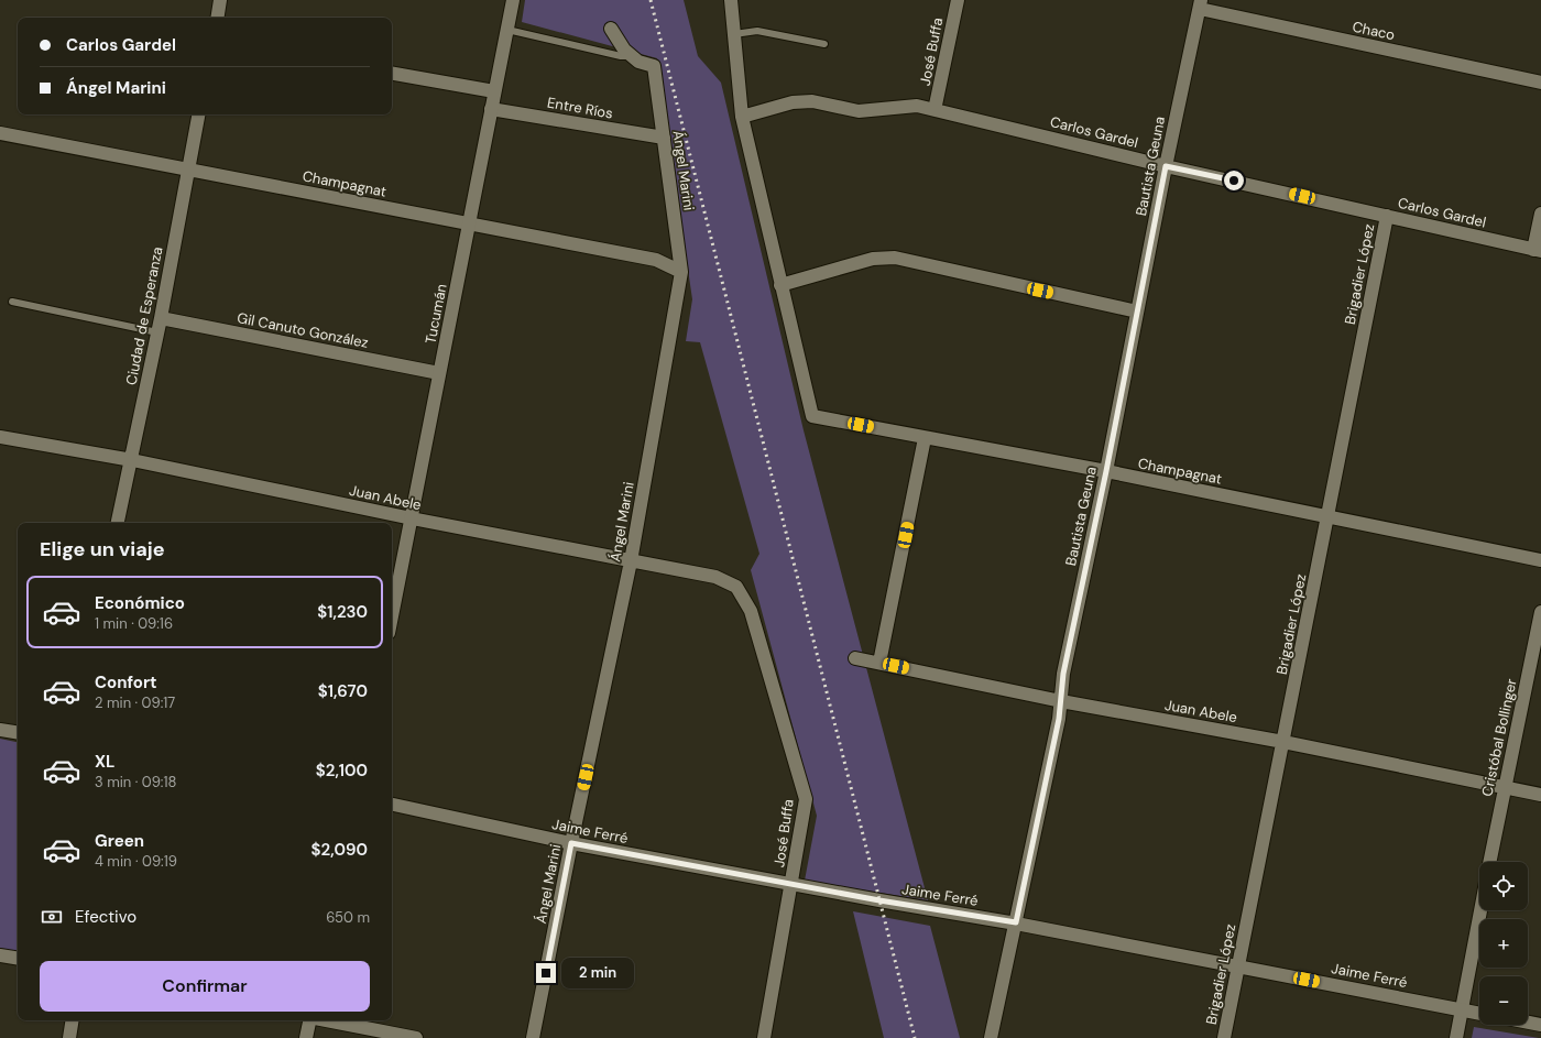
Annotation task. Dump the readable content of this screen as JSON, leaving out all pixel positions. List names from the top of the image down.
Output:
{
  "streets": {
    "street": [
      "Chaco",
      "José Buffa",
      "Entre Ríos",
      "Carlos Gardel",
      "Bautista Geuna",
      "Ángel Marini",
      "Champagnat",
      "Brigadier López",
      "Tucumán",
      "Ciudad de Esperanza",
      "Gil Canuto González",
      "Juan Abele",
      "Cristóbal Bollinger",
      "Jaime Ferré"
    ]
  },
  "crossings": [
    ["Chaco", "Bautista Geuna"],
    ["José Buffa", "Carlos Gardel"],
    ["José Buffa", "Juan Abele"],
    ["José Buffa", "Jaime Ferré"],
    ["Entre Ríos", "Ángel Marini"],
    ["Entre Ríos", "Tucumán"],
    ["Carlos Gardel", "Bautista Geuna"],
    ["Carlos Gardel", "Brigadier López"],
    ["Bautista Geuna", "Champagnat"],
    ["Bautista Geuna", "Juan Abele"],
    ["Bautista Geuna", "Jaime Ferré"],
    ["Ángel Marini", "Champagnat"],
    ["Ángel Marini", "Juan Abele"],
    ["Ángel Marini", "Jaime Ferré"],
    ["Champagnat", "Brigadier López"],
    ["Champagnat", "Tucumán"],
    ["Champagnat", "Ciudad de Esperanza"],
    ["Brigadier López", "Juan Abele"],
    ["Brigadier López", "Jaime Ferré"],
    ["Tucumán", "Gil Canuto González"],
    ["Tucumán", "Juan Abele"],
    ["Ciudad de Esperanza", "Gil Canuto González"],
    ["Ciudad de Esperanza", "Juan Abele"],
    ["Juan Abele", "Cristóbal Bollinger"]
  ],
  "page": {
    "banner": ["Carlos Gardel", "Ángel Marini"],
    "heading": "Elige un viaje",
    "list": [
      {
        "name": "Económico",
        "note": "1 min · 09:16",
        "value": "$1,230"
      },
      {
        "name": "Confort",
        "note": "2 min · 09:17",
        "value": "$1,670"
      },
      {
        "name": "XL",
        "note": "3 min · 09:18",
        "value": "$2,100"
      },
      {
        "name": "Green",
        "note": "4 min · 09:19",
        "value": "$2,090"
      }
    ],
    "map_buttons": ["+", "−"],
    "pay": ["Efectivo", "650 m"],
    "buttons": "Confirmar",
    "bubble": "2 min"
  }
}
